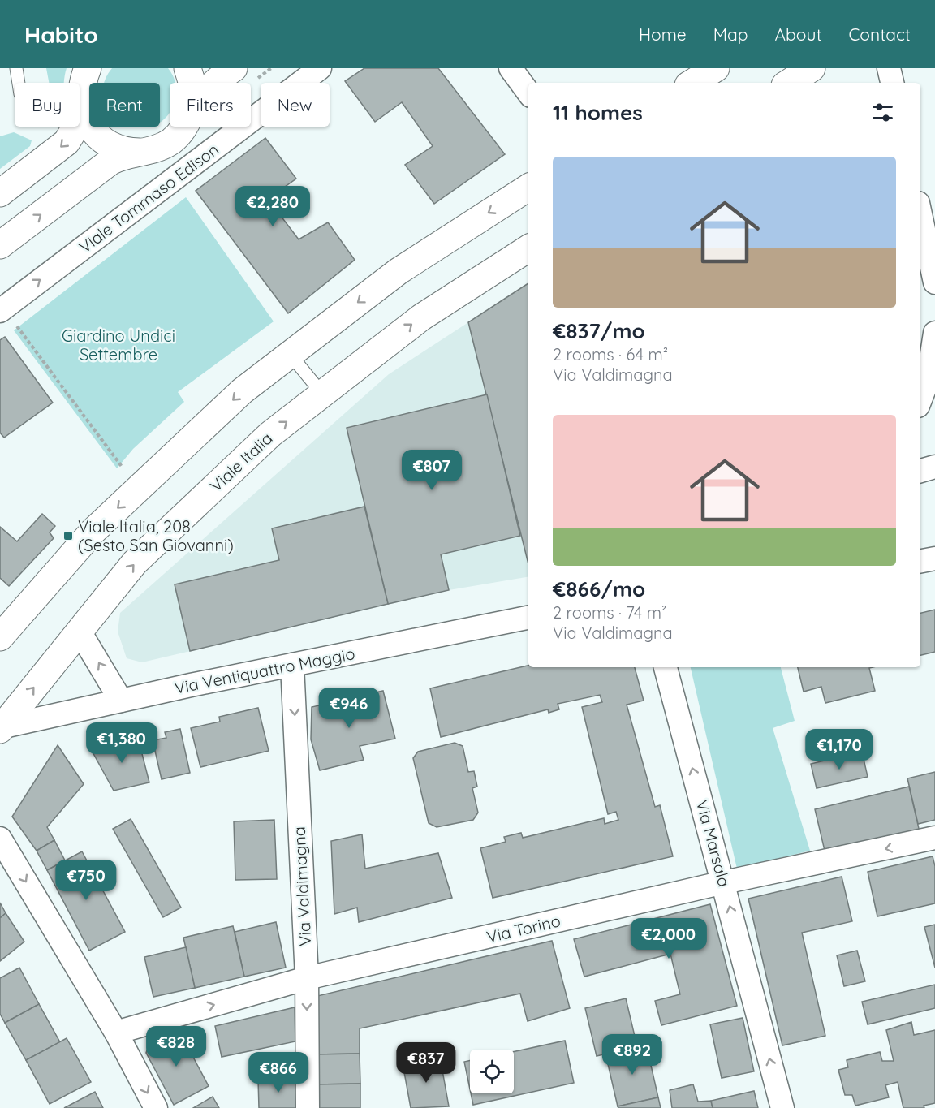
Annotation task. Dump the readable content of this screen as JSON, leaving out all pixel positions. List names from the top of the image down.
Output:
{
  "streets": {
    "main road": ["Viale Tommaso Edison", "Viale Italia"],
    "street": [
      "Via Ventiquattro Maggio",
      "Via Marsala",
      "Via Valdimagna",
      "Via Torino"
    ]
  },
  "crossings": [
    ["Viale Italia", "Via Ventiquattro Maggio"],
    ["Via Ventiquattro Maggio", "Via Valdimagna"],
    ["Via Marsala", "Via Torino"],
    ["Via Valdimagna", "Via Torino"]
  ],
  "one_way": ["Via Marsala", "Via Valdimagna"],
  "parks": ["Giardino Undici Settembre"],
  "places": {
    "transit": ["Viale Italia, 208 (Sesto San Giovanni)"]
  },
  "page": {
    "header": "Habito",
    "nav": [
      "Home",
      "Map",
      "About",
      "Contact"
    ],
    "chip": [
      "Buy",
      "Rent",
      "Filters",
      "New"
    ],
    "heading": "11 homes",
    "list": [
      {
        "name": "€837/mo",
        "note": "2 rooms · 64 m² · Via Valdimagna"
      },
      {
        "name": "€866/mo",
        "note": "2 rooms · 74 m² · Via Valdimagna"
      }
    ],
    "price": [
      "€2,280",
      "€807",
      "€946",
      "€1,380",
      "€1,170",
      "€750",
      "€2,000",
      "€828",
      "€892",
      "€837",
      "€866"
    ]
  }
}
